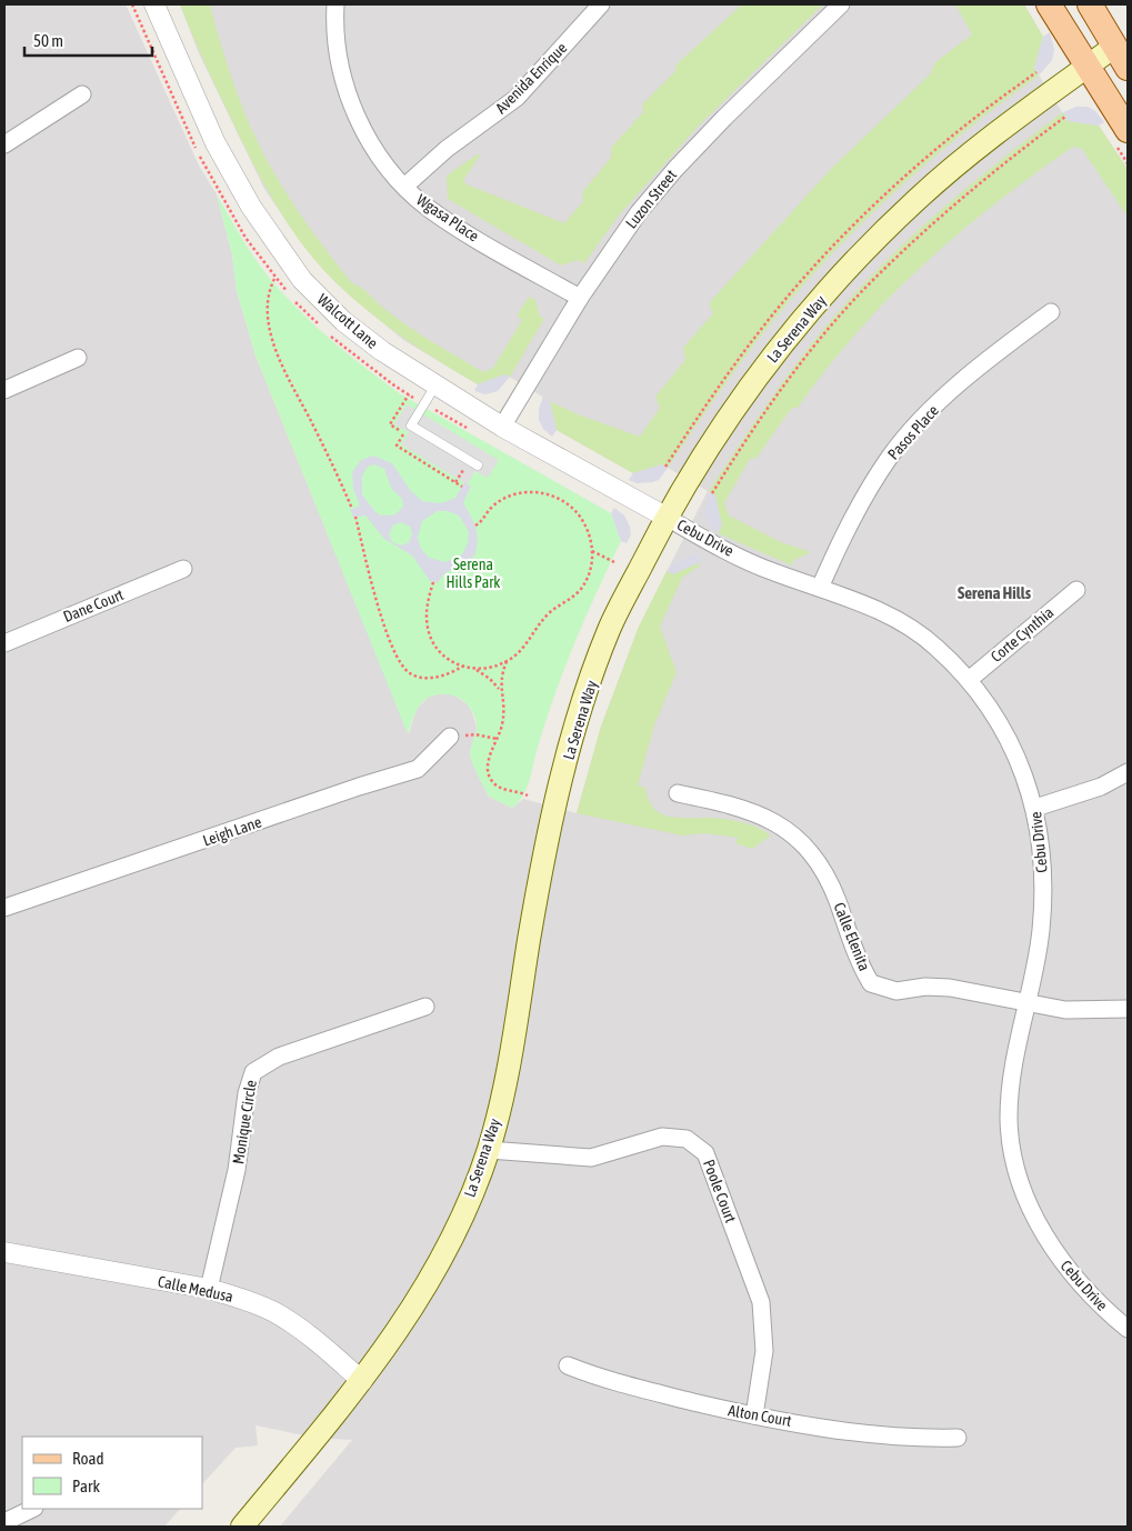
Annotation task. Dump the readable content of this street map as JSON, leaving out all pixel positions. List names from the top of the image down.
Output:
{
  "streets": {
    "main road": ["La Serena Way"],
    "street": [
      "Avenida Enrique",
      "Luzon Street",
      "Wgasa Place",
      "Walcott Lane",
      "Pasos Place",
      "Cebu Drive",
      "Dane Court",
      "Corte Cynthia",
      "Leigh Lane",
      "Calle Elenita",
      "Monique Circle",
      "Poole Court",
      "Calle Medusa",
      "Alton Court"
    ]
  },
  "crossings": [
    ["Avenida Enrique", "Wgasa Place"],
    ["Luzon Street", "Wgasa Place"],
    ["Luzon Street", "Walcott Lane"],
    ["Walcott Lane", "La Serena Way"],
    ["Walcott Lane", "Cebu Drive"],
    ["La Serena Way", "Cebu Drive"],
    ["La Serena Way", "Poole Court"],
    ["La Serena Way", "Calle Medusa"],
    ["Pasos Place", "Cebu Drive"],
    ["Cebu Drive", "Corte Cynthia"],
    ["Cebu Drive", "Calle Elenita"],
    ["Monique Circle", "Calle Medusa"],
    ["Poole Court", "Alton Court"]
  ],
  "districts": ["Serena Hills"],
  "parks": ["Serena Hills Park"],
  "legend": ["Road", "Park"],
  "scale_bar": "50 m"
}
